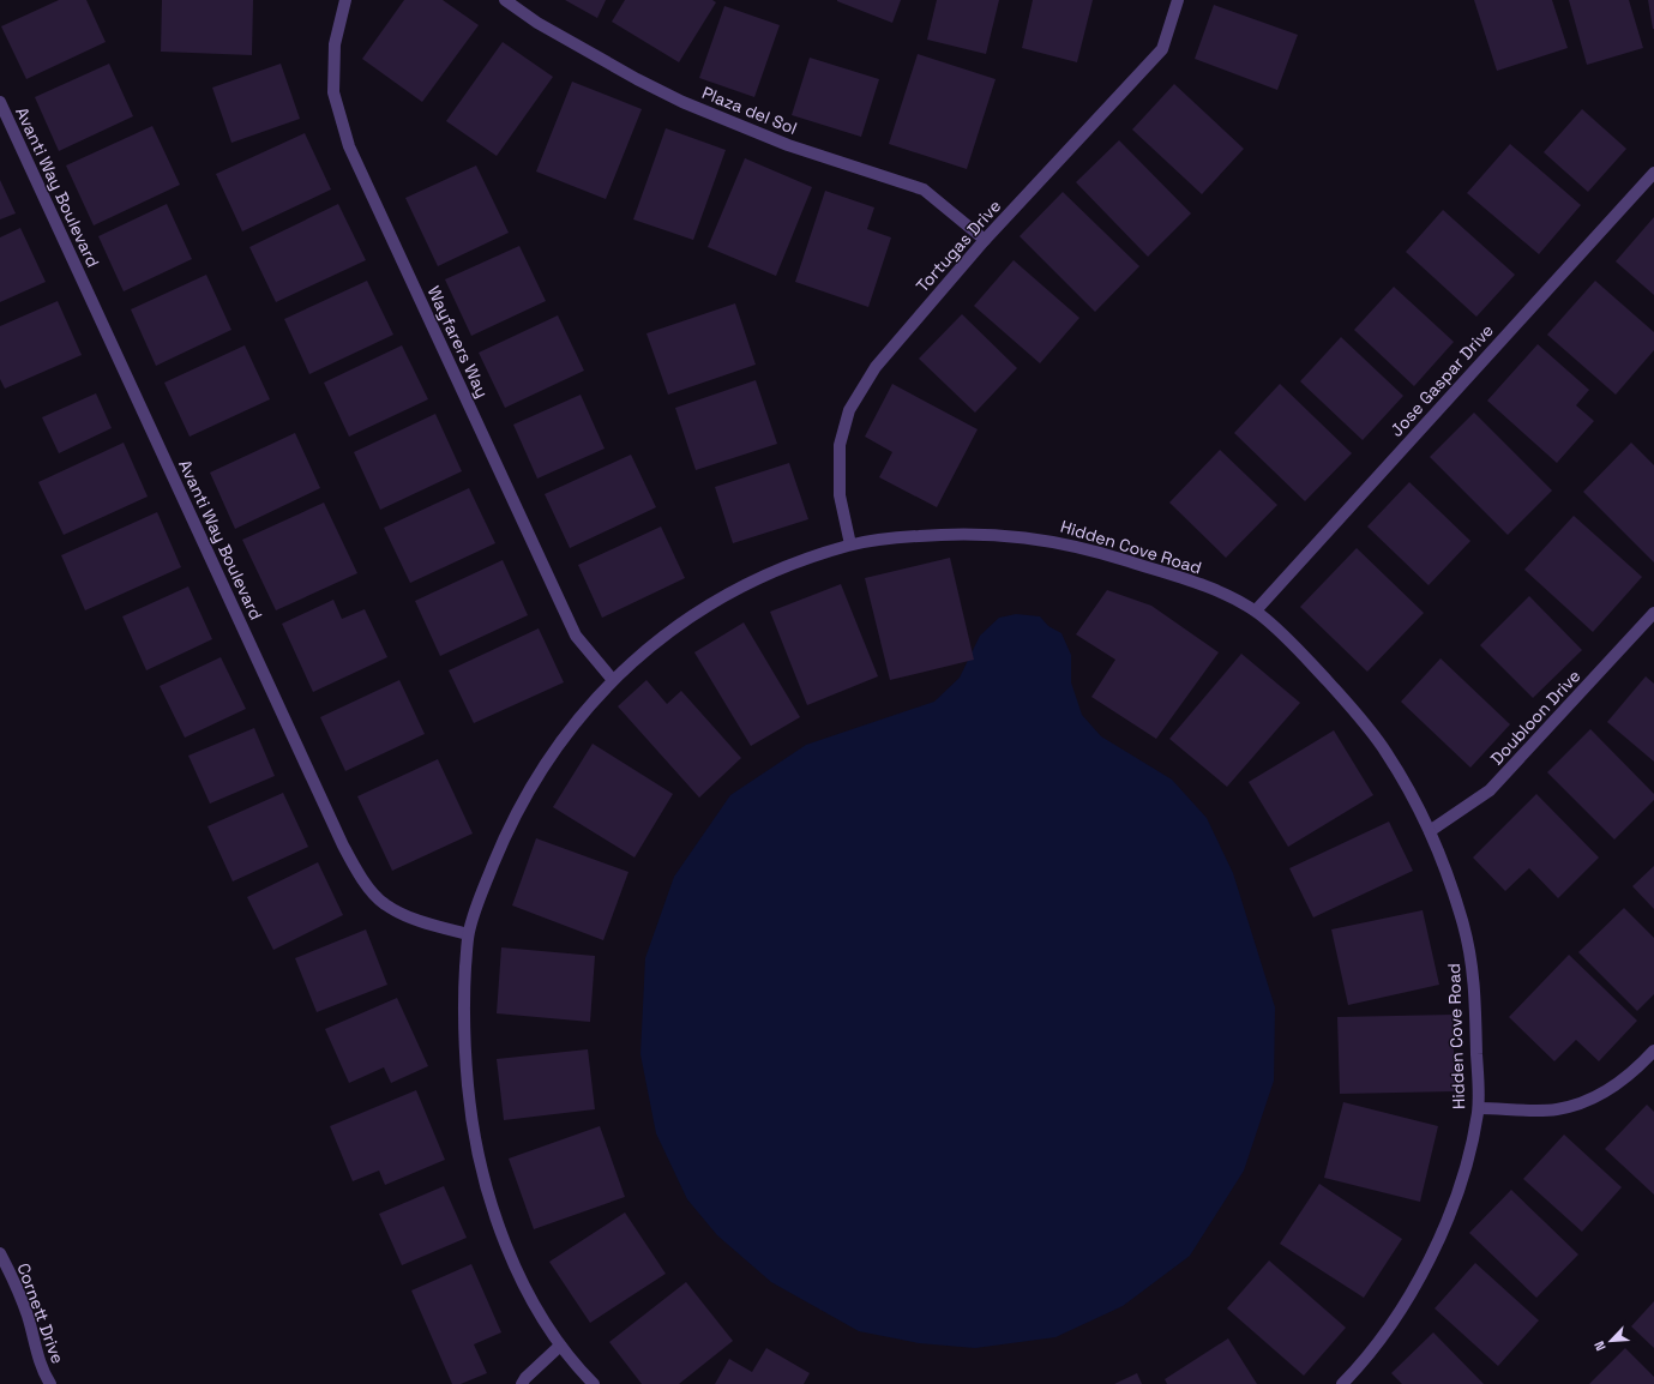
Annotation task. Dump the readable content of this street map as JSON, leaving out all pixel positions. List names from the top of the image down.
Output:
{
  "streets": {
    "street": [
      "Plaza del Sol",
      "Avanti Way Boulevard",
      "Tortugas Drive",
      "Wayfarers Way",
      "Jose Gaspar Drive",
      "Hidden Cove Road",
      "Doubloon Drive",
      "Cornett Drive"
    ]
  },
  "crossings": [
    ["Plaza del Sol", "Tortugas Drive"],
    ["Avanti Way Boulevard", "Hidden Cove Road"],
    ["Tortugas Drive", "Hidden Cove Road"],
    ["Wayfarers Way", "Hidden Cove Road"],
    ["Jose Gaspar Drive", "Hidden Cove Road"],
    ["Hidden Cove Road", "Doubloon Drive"]
  ],
  "north": "bottom left"
}
